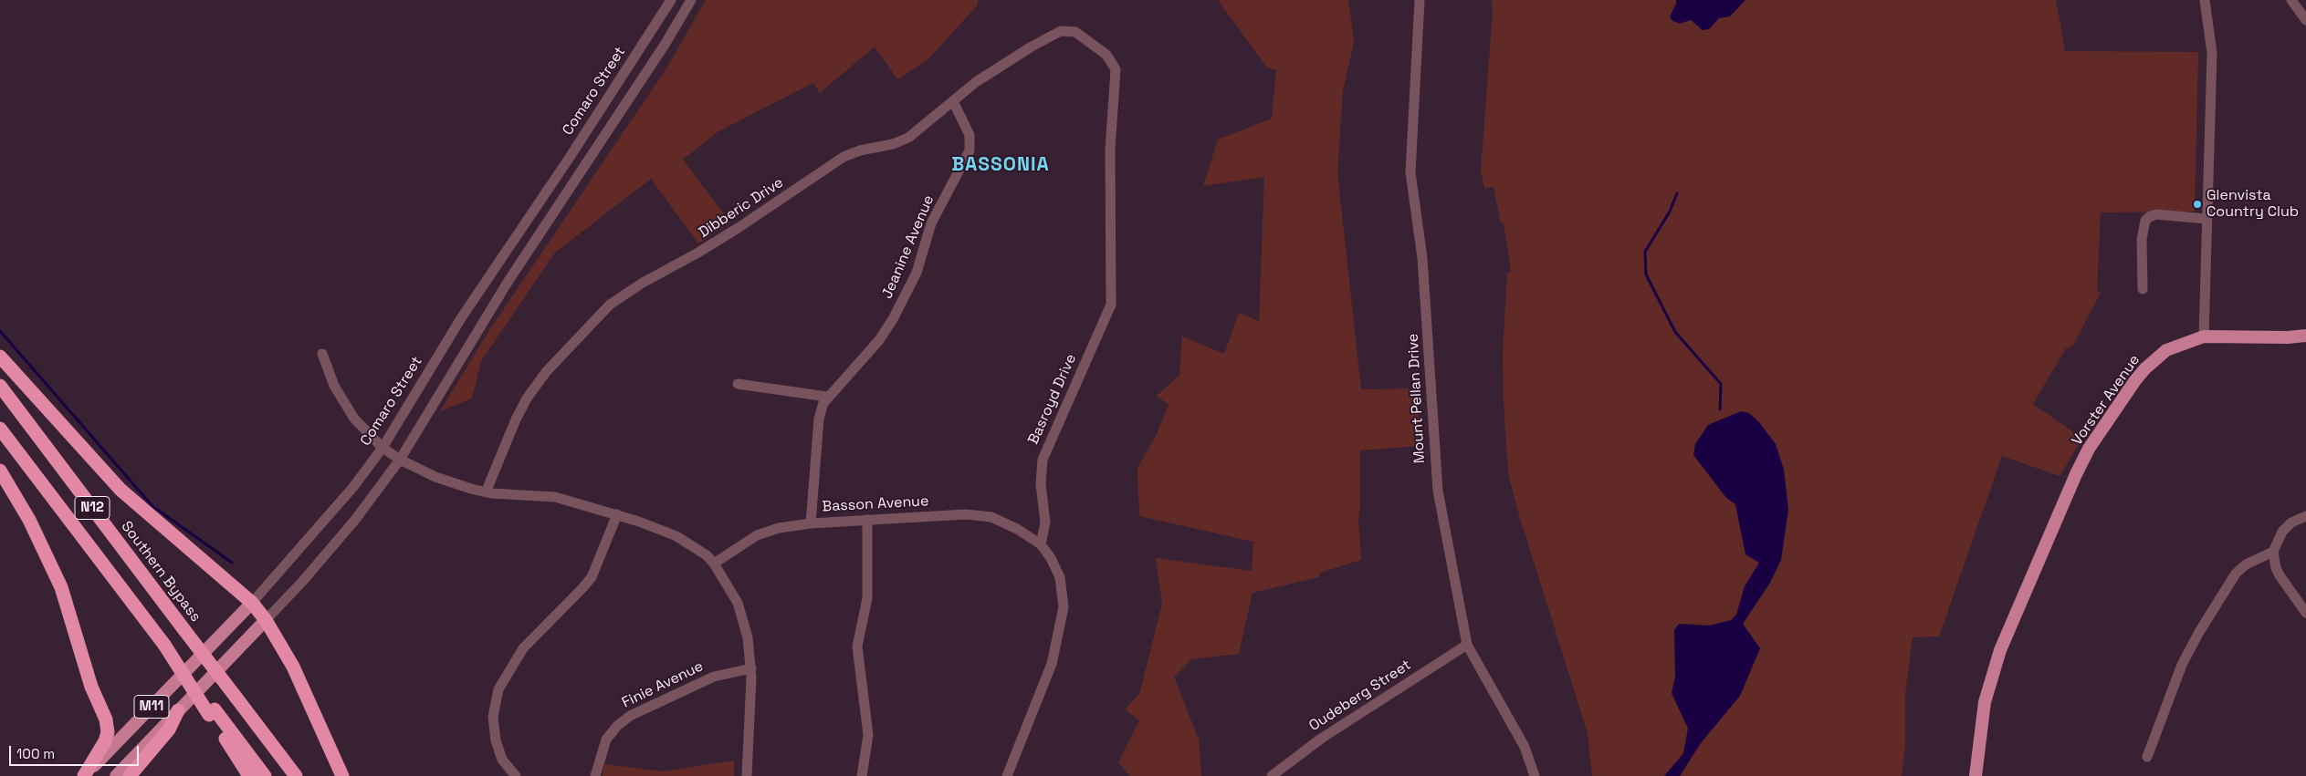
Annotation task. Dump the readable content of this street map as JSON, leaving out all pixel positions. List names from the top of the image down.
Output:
{
  "streets": {
    "highway": ["N12", "Southern Bypass"],
    "main road": ["Comaro Street", "Vorster Avenue", "M11"],
    "street": [
      "Dibberic Drive",
      "Jeanine Avenue",
      "Mount Pellan Drive",
      "Basroyd Drive",
      "Basson Avenue",
      "Finie Avenue",
      "Oudeberg Street"
    ]
  },
  "crossings": [
    ["Dibberic Drive", "Jeanine Avenue"],
    ["Dibberic Drive", "Basroyd Drive"],
    ["Jeanine Avenue", "Basson Avenue"],
    ["Mount Pellan Drive", "Oudeberg Street"],
    ["Basroyd Drive", "Basson Avenue"]
  ],
  "districts": ["BASSONIA"],
  "places": ["Glenvista Country Club"],
  "scale_bar": "100 m"
}
